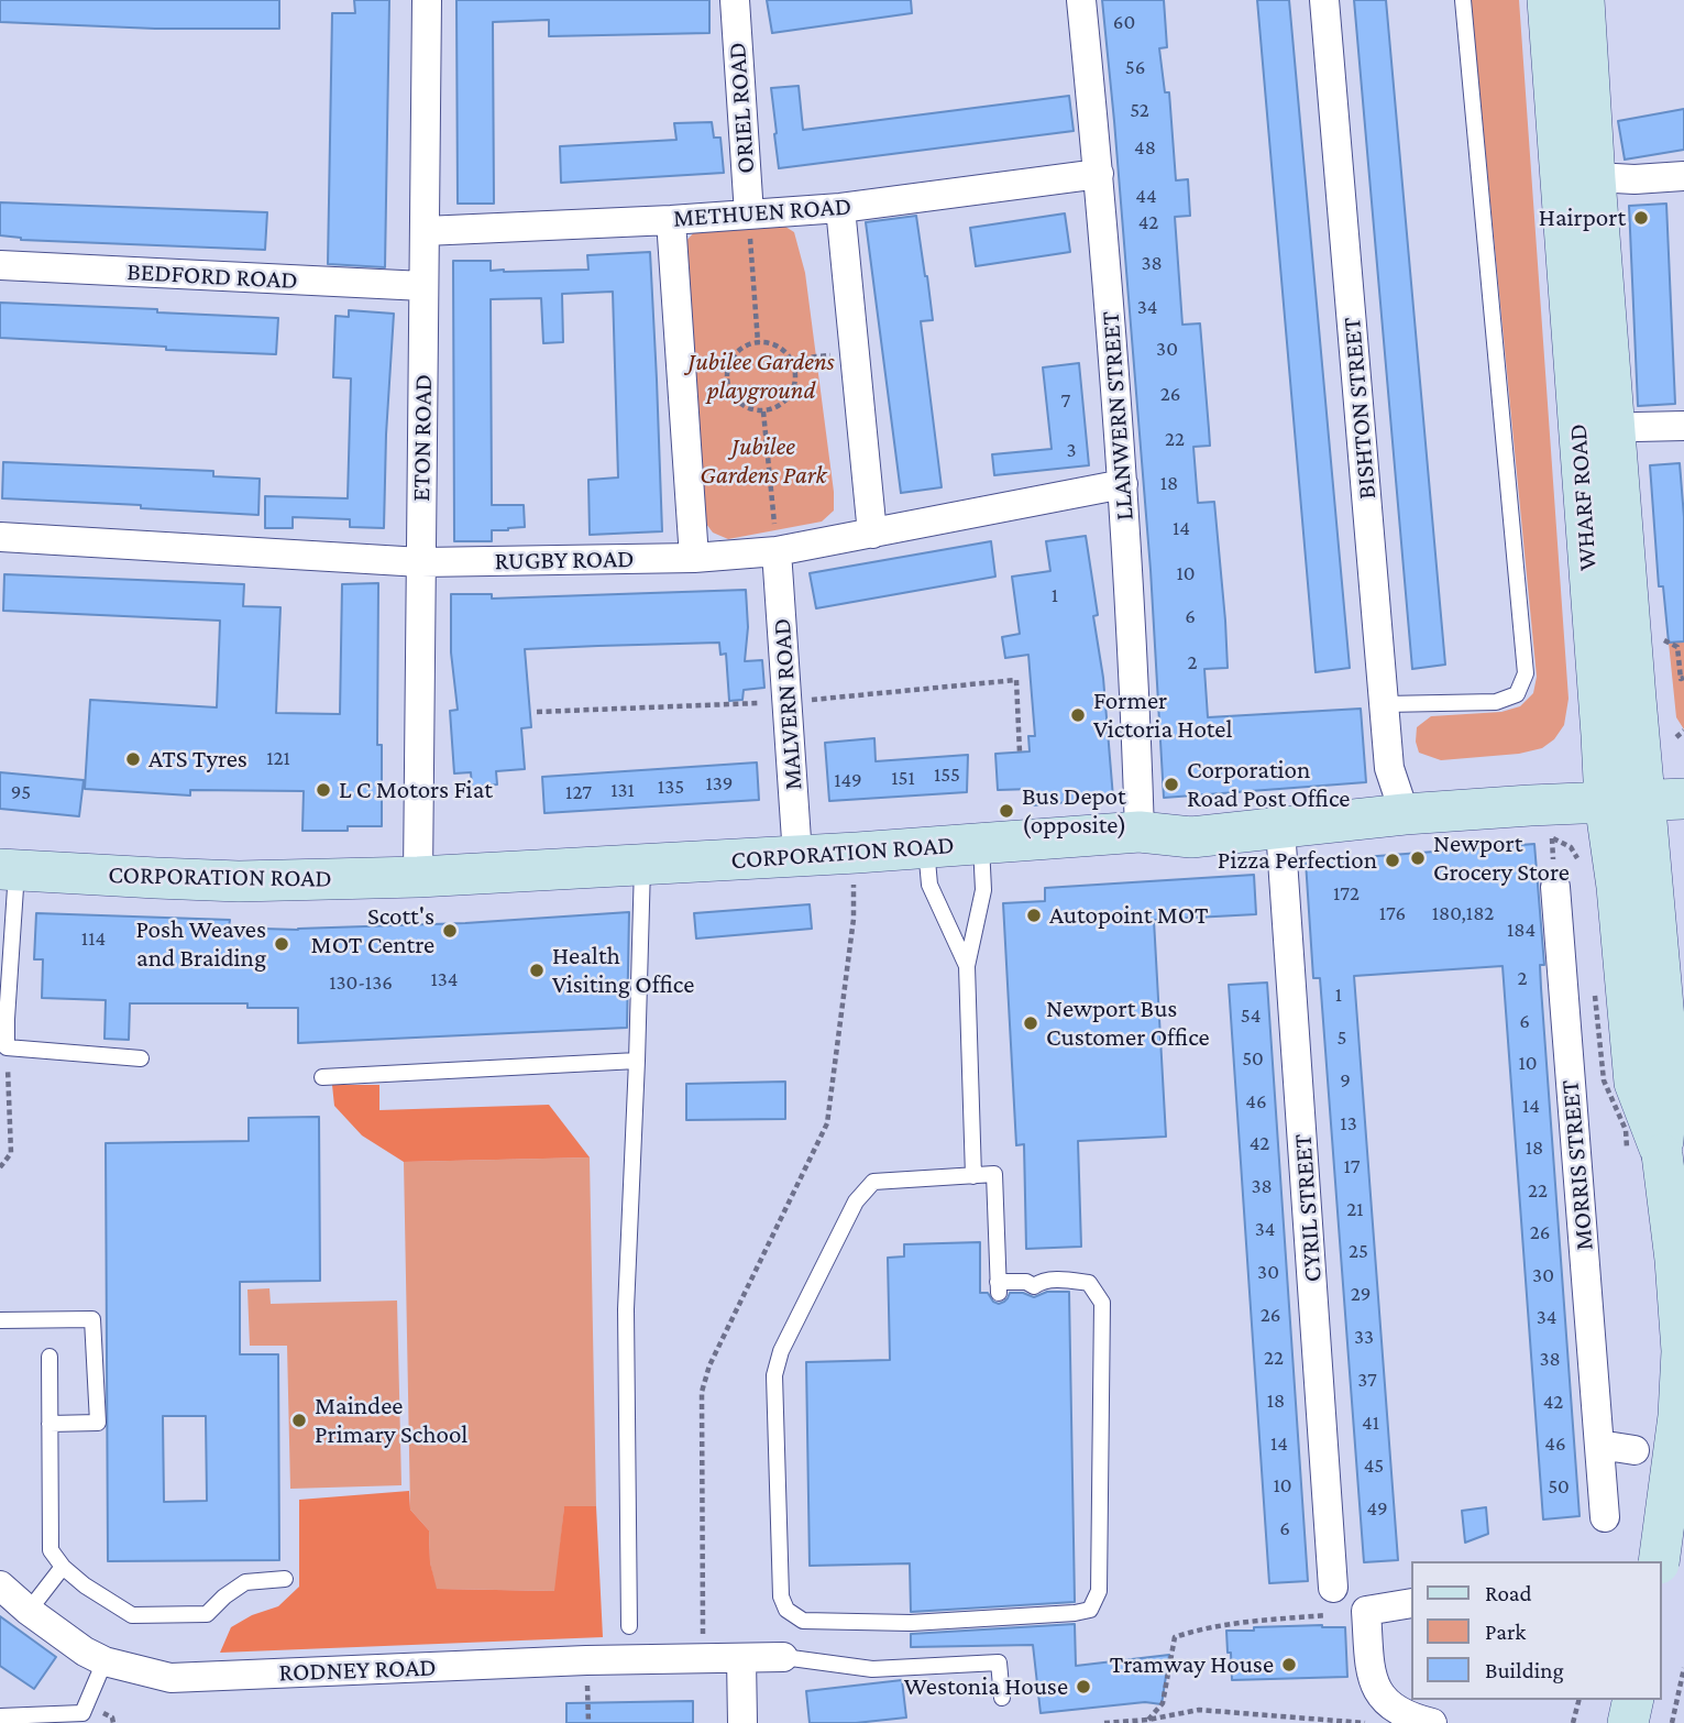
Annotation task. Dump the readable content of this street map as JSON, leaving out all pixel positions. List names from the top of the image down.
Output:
{
  "streets": {
    "main road": ["WHARF ROAD", "CORPORATION ROAD"],
    "street": [
      "ORIEL ROAD",
      "METHUEN ROAD",
      "BEDFORD ROAD",
      "BISHTON STREET",
      "LLANWERN STREET",
      "ETON ROAD",
      "RUGBY ROAD",
      "MALVERN ROAD",
      "MORRIS STREET",
      "CYRIL STREET",
      "RODNEY ROAD"
    ]
  },
  "crossings": [
    ["ORIEL ROAD", "METHUEN ROAD"],
    ["METHUEN ROAD", "LLANWERN STREET"],
    ["METHUEN ROAD", "ETON ROAD"],
    ["BEDFORD ROAD", "ETON ROAD"],
    ["BISHTON STREET", "CORPORATION ROAD"],
    ["LLANWERN STREET", "RUGBY ROAD"],
    ["LLANWERN STREET", "CORPORATION ROAD"],
    ["ETON ROAD", "RUGBY ROAD"],
    ["ETON ROAD", "CORPORATION ROAD"],
    ["WHARF ROAD", "CORPORATION ROAD"],
    ["RUGBY ROAD", "MALVERN ROAD"],
    ["MALVERN ROAD", "CORPORATION ROAD"],
    ["CORPORATION ROAD", "CYRIL STREET"]
  ],
  "parks": ["Jubilee Gardens playground", "Jubilee Gardens Park"],
  "places": [
    "Hairport",
    "Former Victoria Hotel",
    "ATS Tyres",
    "Corporation Road Post Office",
    "L C Motors Fiat",
    "Bus Depot (opposite)",
    "Newport Grocery Store",
    "Pizza Perfection",
    "Autopoint MOT",
    "Scott's MOT Centre",
    "Posh Weaves and Braiding",
    "Health Visiting Office",
    "Newport Bus Customer Office",
    "Maindee Primary School",
    "Tramway House",
    "Westonia House"
  ],
  "house_numbers": [
    "60",
    "56",
    "52",
    "48",
    "44",
    "42",
    "38",
    "34",
    "30",
    "26",
    "7",
    "22",
    "3",
    "18",
    "14",
    "10",
    "1",
    "6",
    "2",
    "121",
    "155",
    "151",
    "149",
    "139",
    "135",
    "131",
    "95",
    "127",
    "172",
    "176",
    "180,182",
    "184",
    "114",
    "2",
    "134",
    "130-136",
    "1",
    "54",
    "6",
    "5",
    "50",
    "10",
    "9",
    "46",
    "14",
    "13",
    "42",
    "18",
    "17",
    "38",
    "22",
    "21",
    "34",
    "26",
    "25",
    "30",
    "30",
    "29",
    "26",
    "34",
    "33",
    "22",
    "38",
    "37",
    "18",
    "42",
    "41",
    "14",
    "46",
    "45",
    "10",
    "50",
    "49",
    "6"
  ],
  "legend": ["Road", "Park", "Building"]
}
